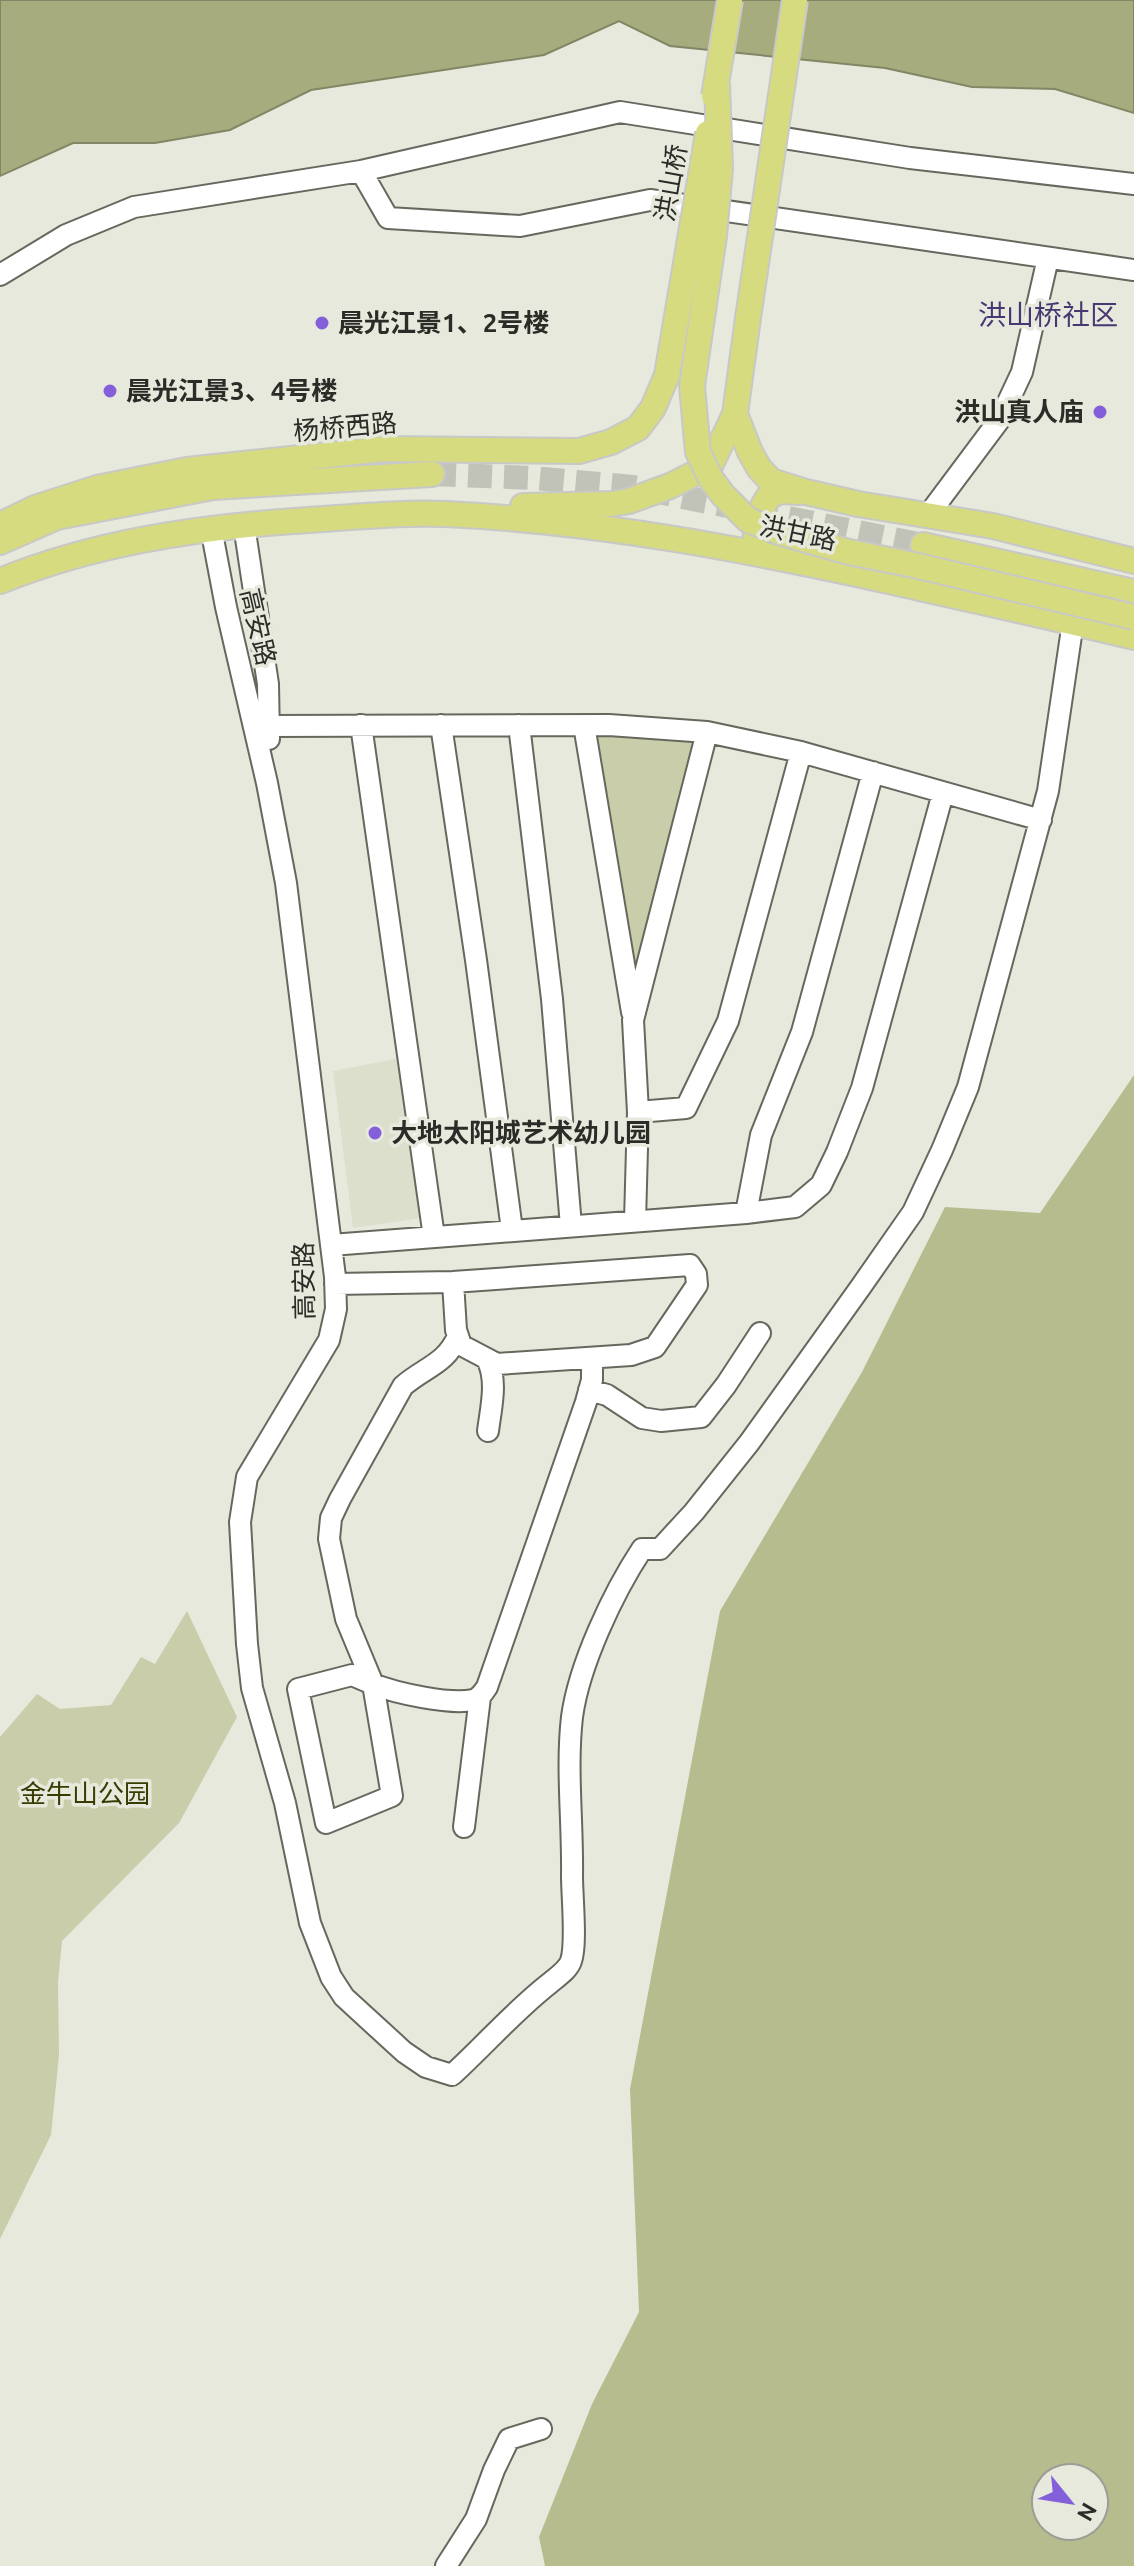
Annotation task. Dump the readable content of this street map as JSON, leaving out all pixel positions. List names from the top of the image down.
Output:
{
  "streets": {
    "main road": ["洪山桥", "杨桥西路", "洪甘路"],
    "street": ["高安路"]
  },
  "crossings": [
    ["洪山桥", "杨桥西路"]
  ],
  "districts": ["洪山桥社区"],
  "parks": ["金牛山公园"],
  "places": [
    "晨光江景1、2号楼",
    "晨光江景3、4号楼",
    "洪山真人庙",
    "大地太阳城艺术幼儿园"
  ],
  "north": "bottom right"
}
